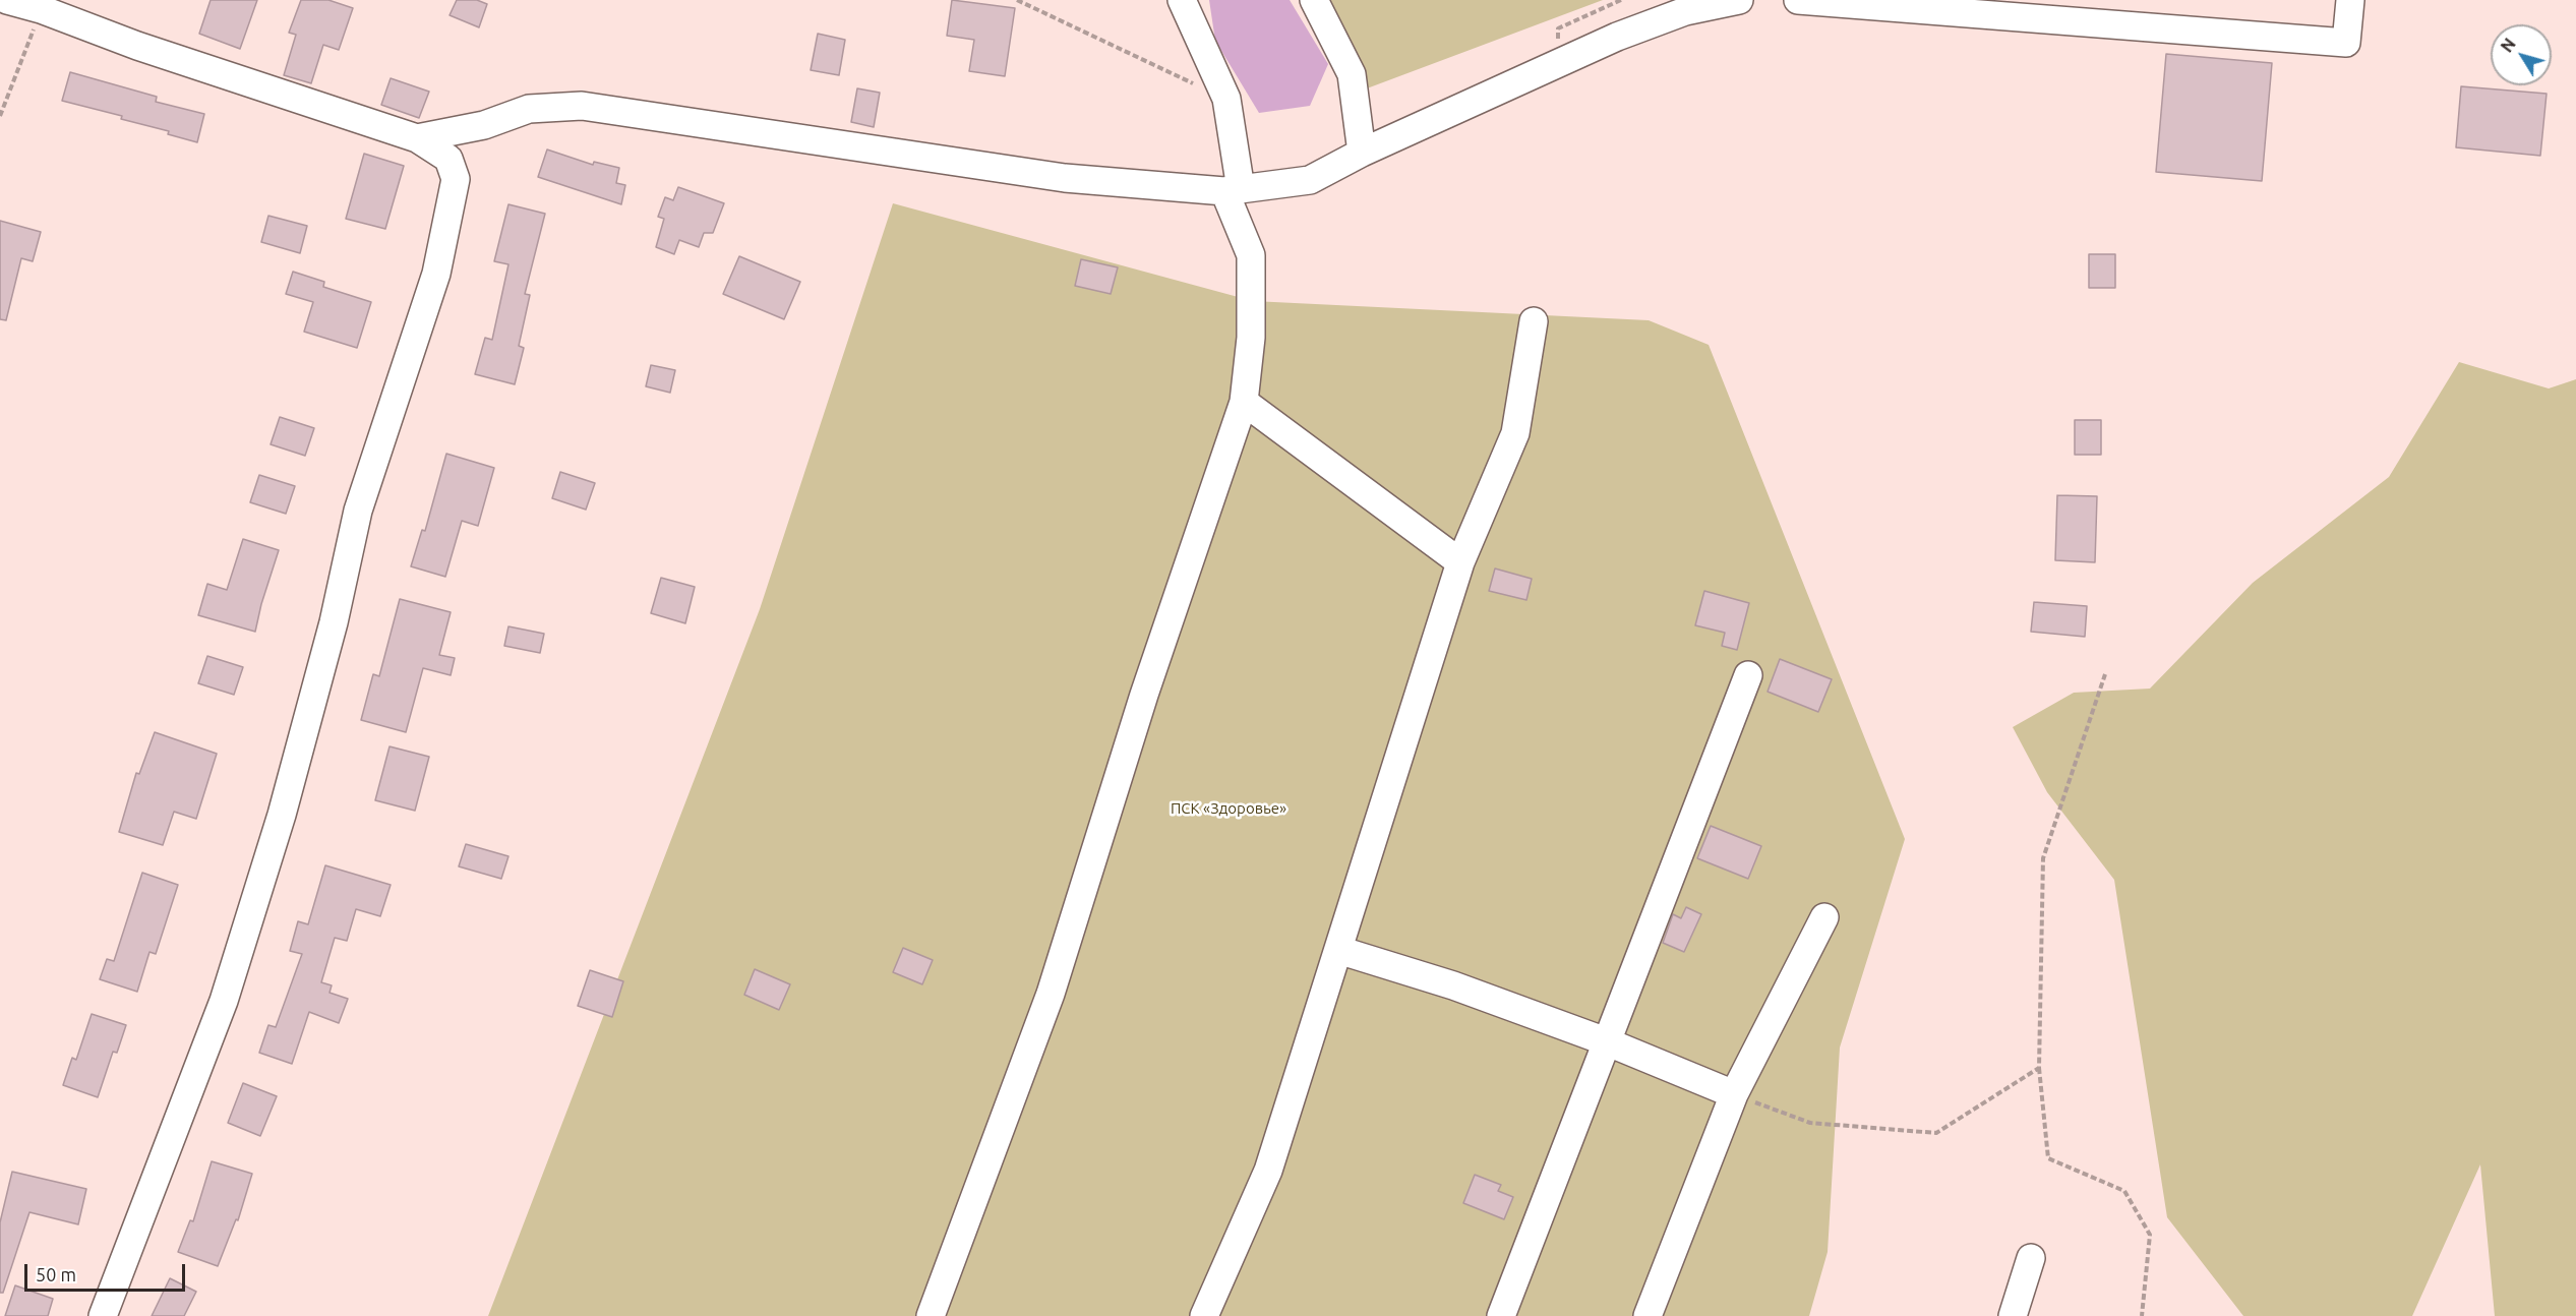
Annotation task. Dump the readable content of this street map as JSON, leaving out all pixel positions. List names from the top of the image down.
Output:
{
  "parks": ["ПСК «Здоровье»"],
  "scale_bar": "50 m",
  "north": "top left"
}
